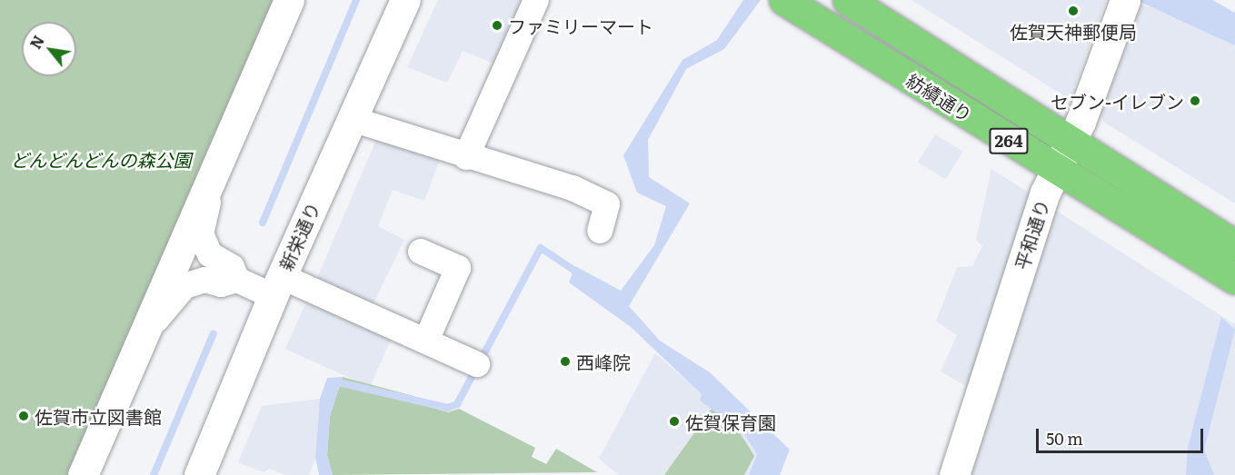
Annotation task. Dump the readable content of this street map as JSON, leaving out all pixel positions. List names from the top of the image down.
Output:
{
  "streets": {
    "highway": ["紡績通り", "264"],
    "street": ["平和通り", "新栄通り"]
  },
  "crossings": [
    ["紡績通り", "平和通り"]
  ],
  "parks": ["どんどんどんの森公園"],
  "places": [
    "佐賀天神郵便局",
    "ファミリーマート",
    "セブン-イレブン",
    "西峰院",
    "佐賀市立図書館",
    "佐賀保育園"
  ],
  "scale_bar": "50 m",
  "north": "top left"
}
